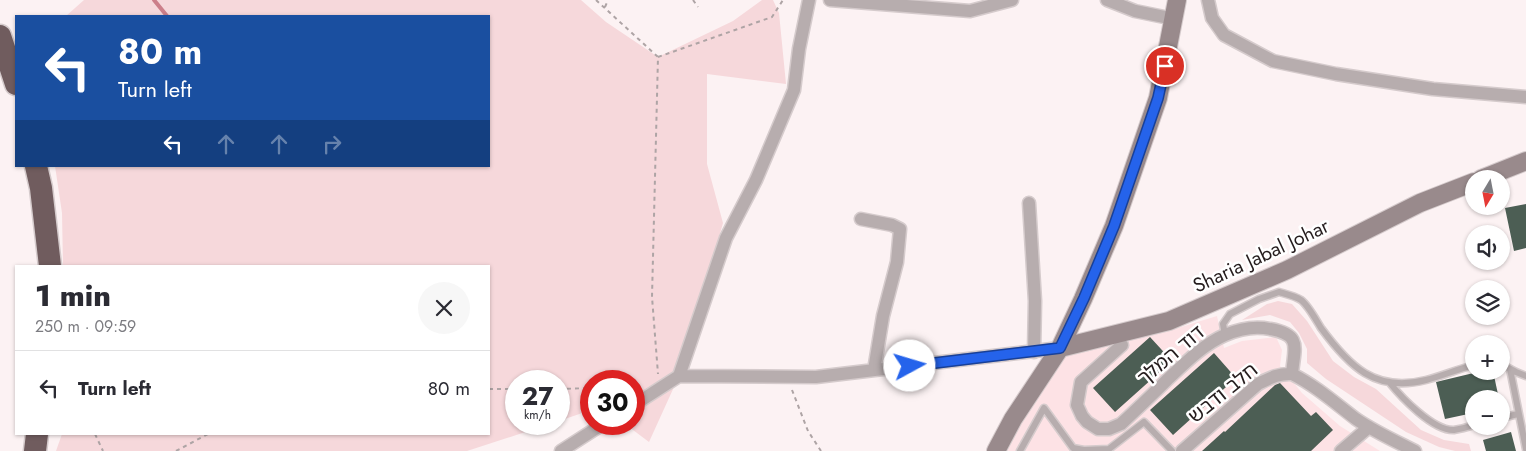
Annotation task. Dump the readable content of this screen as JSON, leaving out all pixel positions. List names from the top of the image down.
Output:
{
  "streets": {
    "street": ["Sharia Jabal Johar", "דוד המלך", "חלב ודבש"]
  },
  "crossings": [
    ["דוד המלך", "חלב ודבש"]
  ],
  "north": "bottom",
  "page": {
    "turn": ["80 m", "Turn left"],
    "map_buttons": ["+", "−"],
    "heading": ["1 min", "250 m · 09:59"],
    "list": [
      {
        "name": "Turn left",
        "value": "80 m"
      }
    ],
    "speed": "27 km/h",
    "limit": "30"
  }
}
